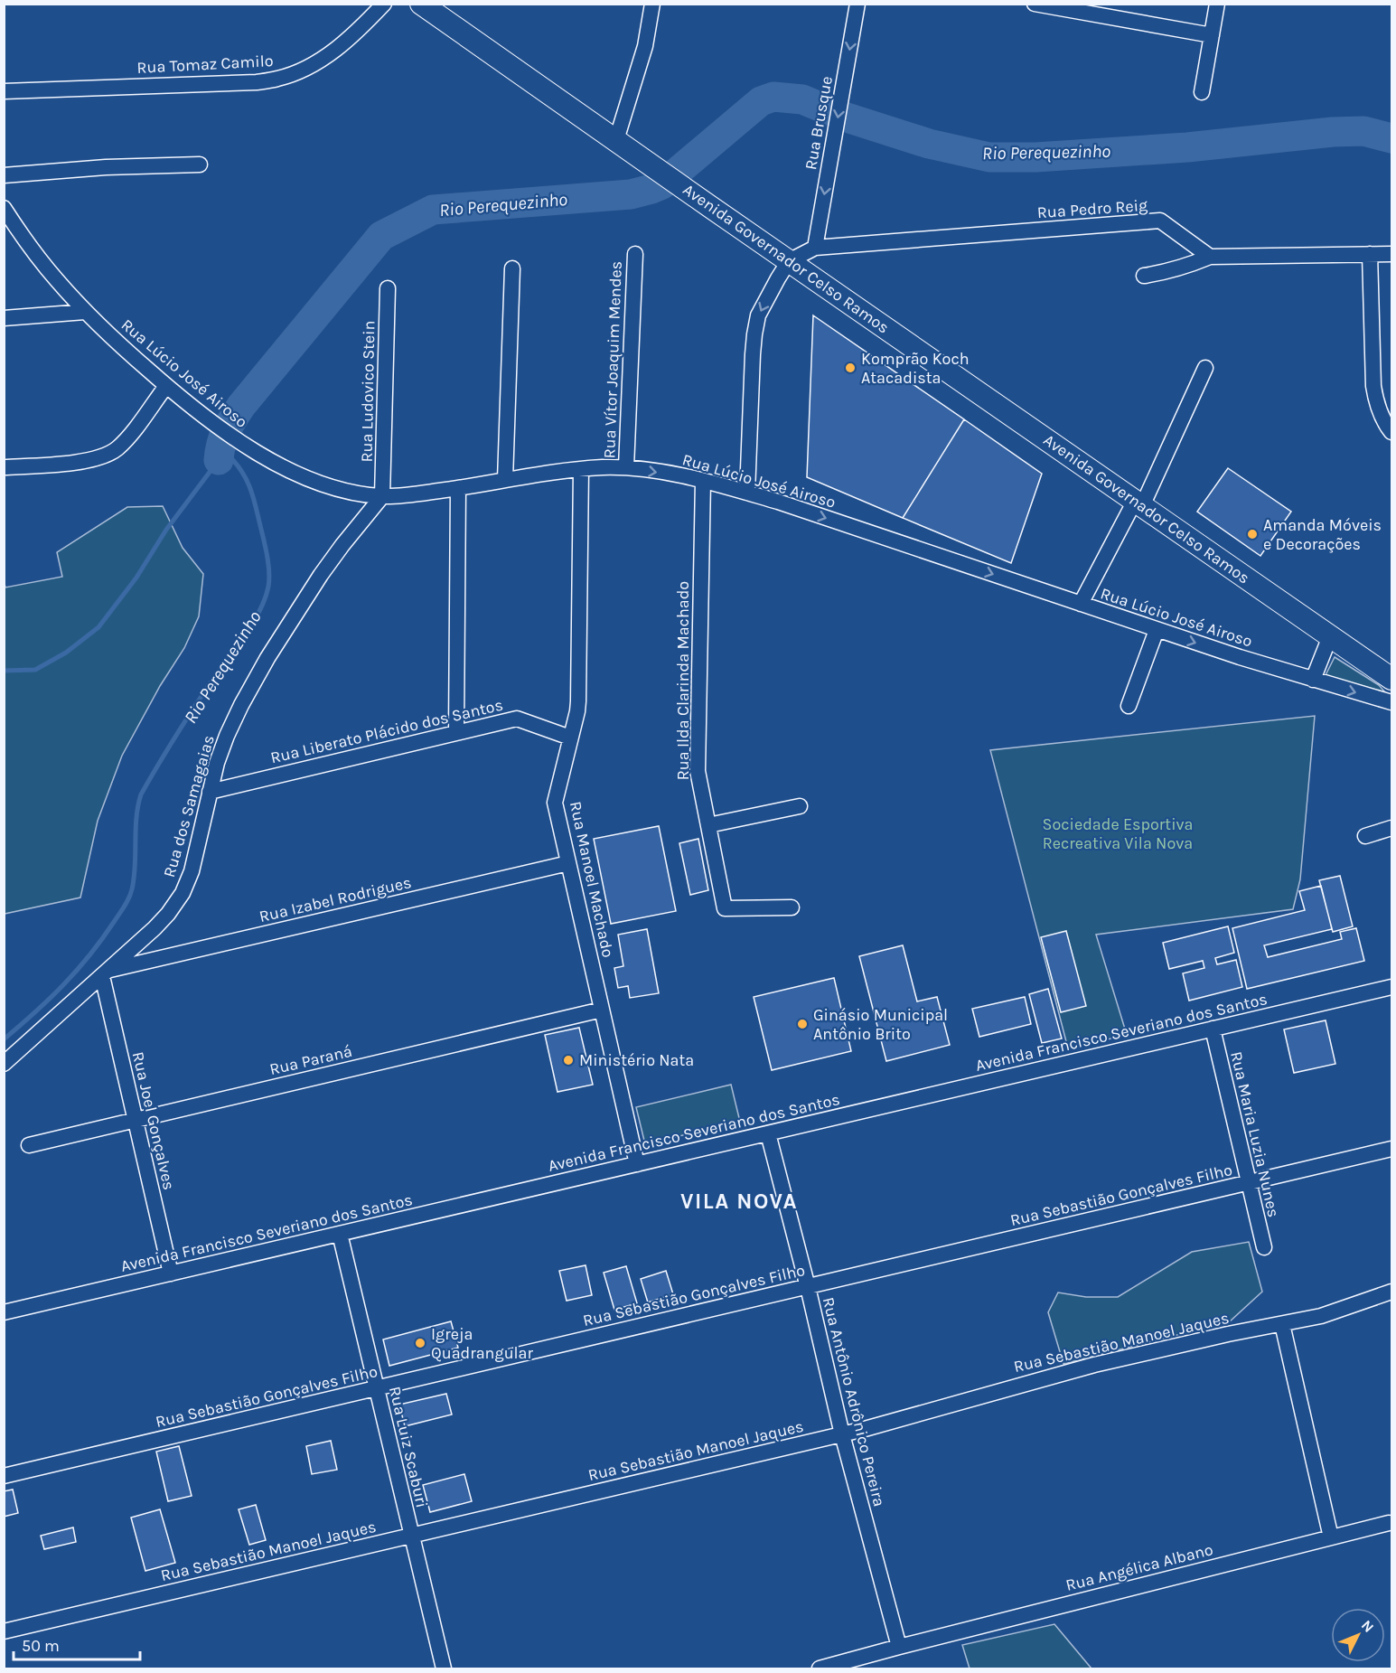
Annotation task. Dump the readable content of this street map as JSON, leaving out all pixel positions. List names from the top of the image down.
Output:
{
  "streets": {
    "main road": ["Avenida Governador Celso Ramos"],
    "street": [
      "Rua Tomaz Camilo",
      "Rua Brusque",
      "Rua Pedro Reig",
      "Rua Vítor Joaquim Mendes",
      "Rua Lúcio José Airoso",
      "Rua Ludovico Stein",
      "Rua Ilda Clarinda Machado",
      "Rua Liberato Plácido dos Santos",
      "Rua dos Samagaias",
      "Rua Manoel Machado",
      "Rua Izabel Rodrigues",
      "Avenida Francisco Severiano dos Santos",
      "Rua Paraná",
      "Rua Joel Gonçalves",
      "Rua Maria Luzia Nunes",
      "Rua Sebastião Gonçalves Filho",
      "Rua Sebastião Manoel Jaques",
      "Rua Antônio Adrônico Pereira",
      "Rua Luiz Scaburi",
      "Rua Angélica Albano"
    ]
  },
  "crossings": [
    ["Rua Brusque", "Rua Pedro Reig"],
    ["Rua Pedro Reig", "Avenida Governador Celso Ramos"],
    ["Rua Vítor Joaquim Mendes", "Rua Lúcio José Airoso"],
    ["Rua Lúcio José Airoso", "Rua Ludovico Stein"],
    ["Rua Lúcio José Airoso", "Rua Ilda Clarinda Machado"],
    ["Rua Lúcio José Airoso", "Rua dos Samagaias"],
    ["Rua Lúcio José Airoso", "Rua Manoel Machado"],
    ["Rua Ludovico Stein", "Rua dos Samagaias"],
    ["Rua Liberato Plácido dos Santos", "Rua dos Samagaias"],
    ["Rua Liberato Plácido dos Santos", "Rua Manoel Machado"],
    ["Rua dos Samagaias", "Rua Izabel Rodrigues"],
    ["Rua dos Samagaias", "Rua Joel Gonçalves"],
    ["Rua Manoel Machado", "Rua Izabel Rodrigues"],
    ["Rua Manoel Machado", "Avenida Francisco Severiano dos Santos"],
    ["Rua Manoel Machado", "Rua Paraná"],
    ["Rua Izabel Rodrigues", "Rua Joel Gonçalves"],
    ["Avenida Francisco Severiano dos Santos", "Rua Joel Gonçalves"],
    ["Avenida Francisco Severiano dos Santos", "Rua Maria Luzia Nunes"],
    ["Avenida Francisco Severiano dos Santos", "Rua Antônio Adrônico Pereira"],
    ["Avenida Francisco Severiano dos Santos", "Rua Luiz Scaburi"],
    ["Rua Paraná", "Rua Joel Gonçalves"],
    ["Rua Maria Luzia Nunes", "Rua Sebastião Gonçalves Filho"],
    ["Rua Sebastião Gonçalves Filho", "Rua Antônio Adrônico Pereira"],
    ["Rua Sebastião Gonçalves Filho", "Rua Luiz Scaburi"],
    ["Rua Sebastião Manoel Jaques", "Rua Antônio Adrônico Pereira"],
    ["Rua Sebastião Manoel Jaques", "Rua Luiz Scaburi"],
    ["Rua Antônio Adrônico Pereira", "Rua Angélica Albano"]
  ],
  "one_way": ["Rua Brusque", "Rua Lúcio José Airoso"],
  "districts": ["VILA NOVA"],
  "water": ["Rio Perequezinho"],
  "parks": ["Sociedade Esportiva Recreativa Vila Nova"],
  "places": [
    "Komprão Koch Atacadista",
    "Amanda Móveis e Decorações",
    "Ginásio Municipal Antônio Brito",
    "Ministério Nata",
    "Igreja Quadrangular"
  ],
  "scale_bar": "50 m",
  "north": "top right"
}
